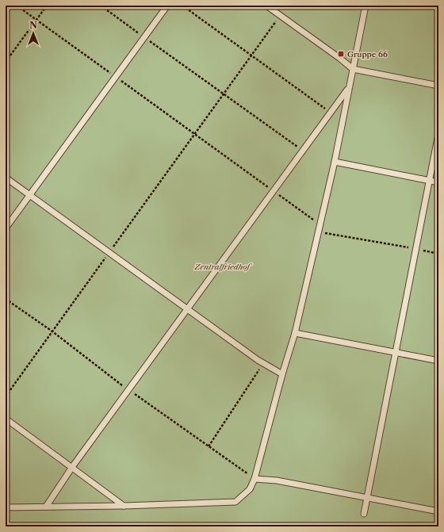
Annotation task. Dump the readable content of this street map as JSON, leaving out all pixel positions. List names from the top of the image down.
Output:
{
  "parks": ["Zentralfriedhof"],
  "places": {
    "transit": ["Gruppe 66"]
  },
  "north": "top"
}
